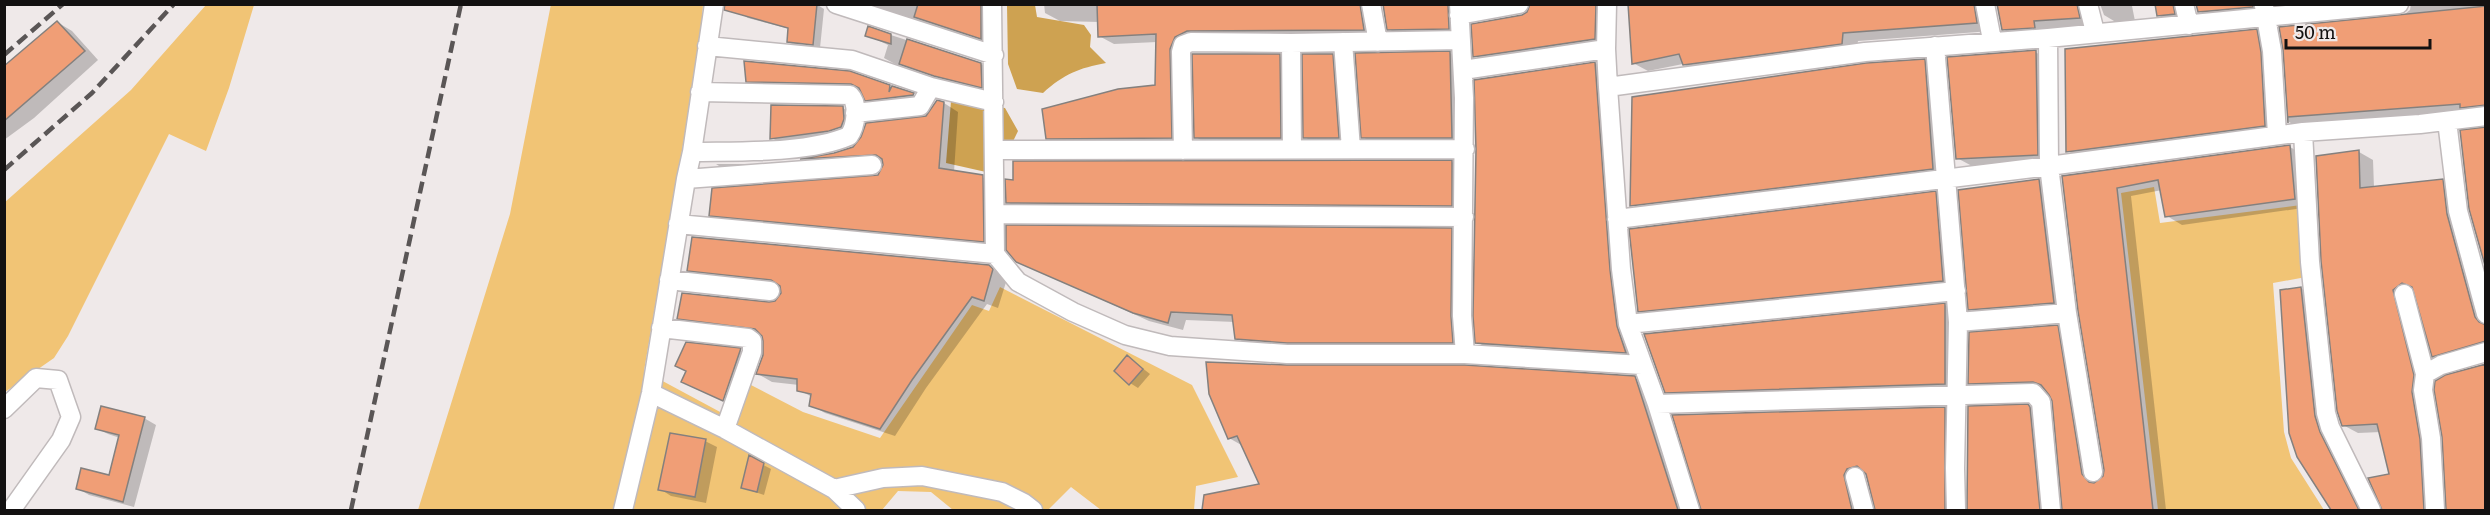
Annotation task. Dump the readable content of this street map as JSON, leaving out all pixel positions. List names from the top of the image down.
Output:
{
  "scale_bar": "50 m"
}
